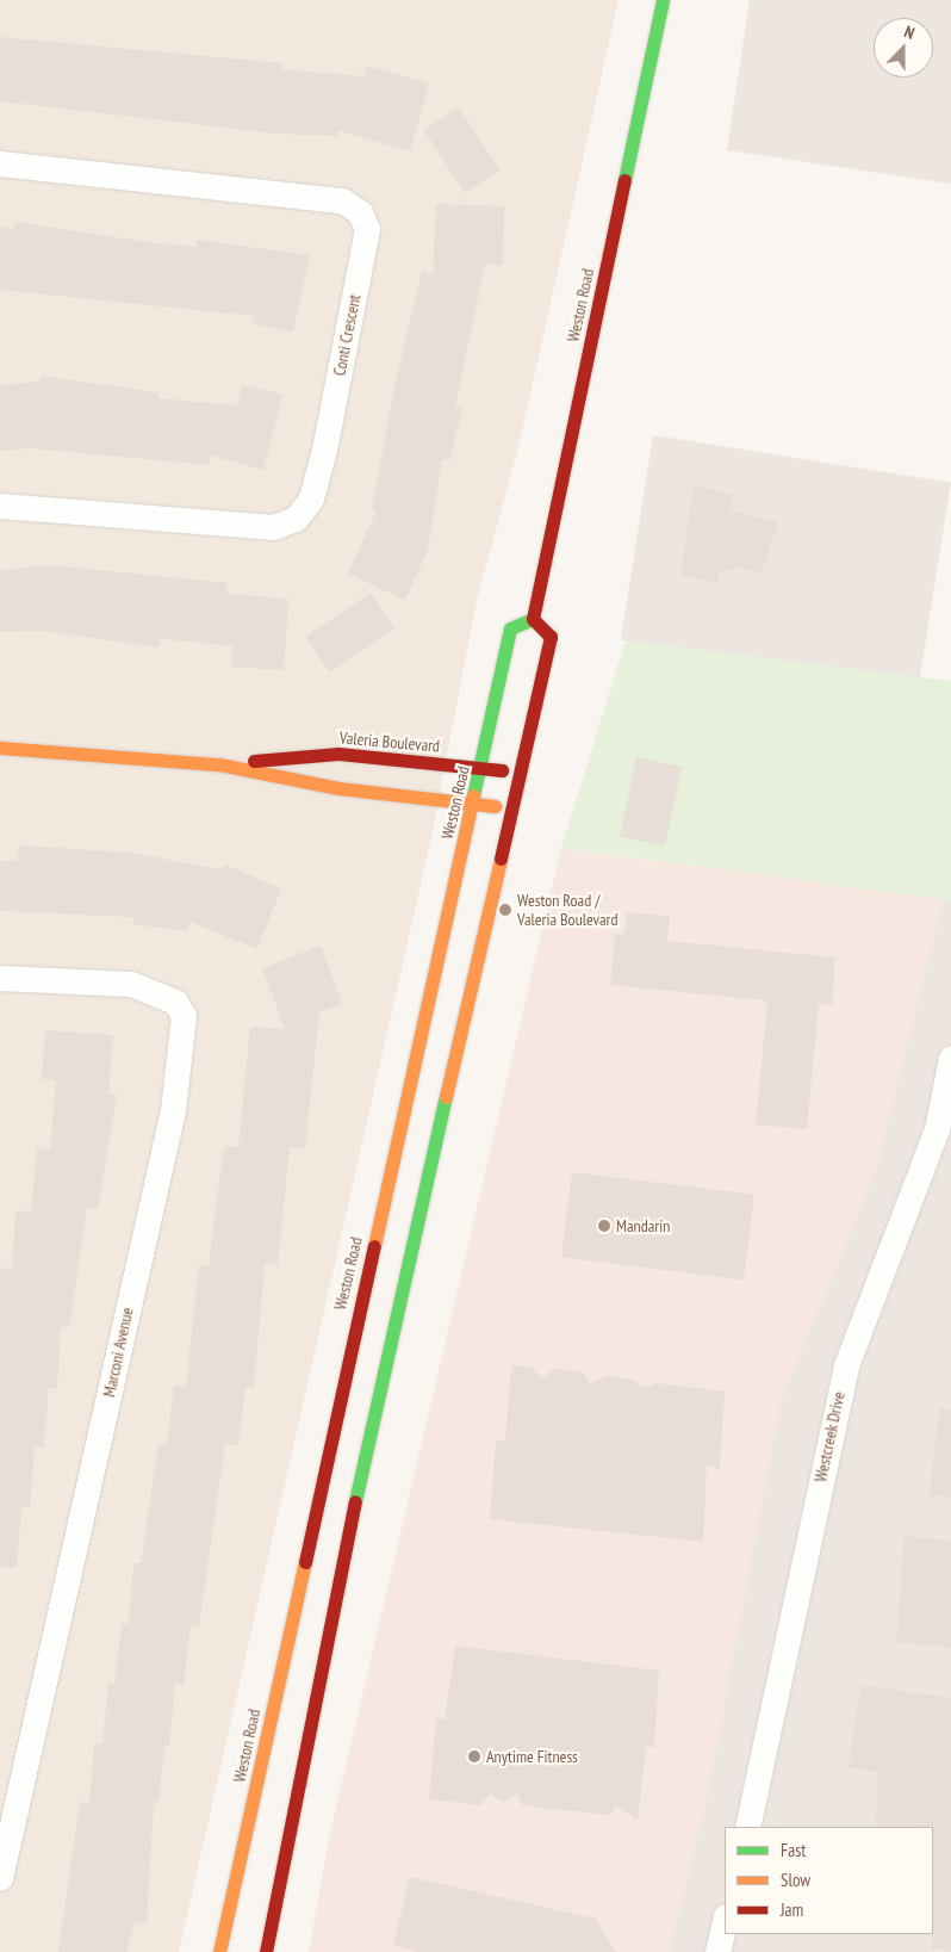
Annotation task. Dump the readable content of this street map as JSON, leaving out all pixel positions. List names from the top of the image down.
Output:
{
  "streets": {
    "main road": ["Weston Road", "Valeria Boulevard"],
    "street": ["Conti Crescent", "Marconi Avenue", "Westcreek Drive"]
  },
  "crossings": [
    ["Weston Road", "Valeria Boulevard"]
  ],
  "places": ["Weston Road / Valeria Boulevard", "Mandarin", "Anytime Fitness"],
  "legend": ["Fast", "Slow", "Jam"],
  "north": "top"
}
